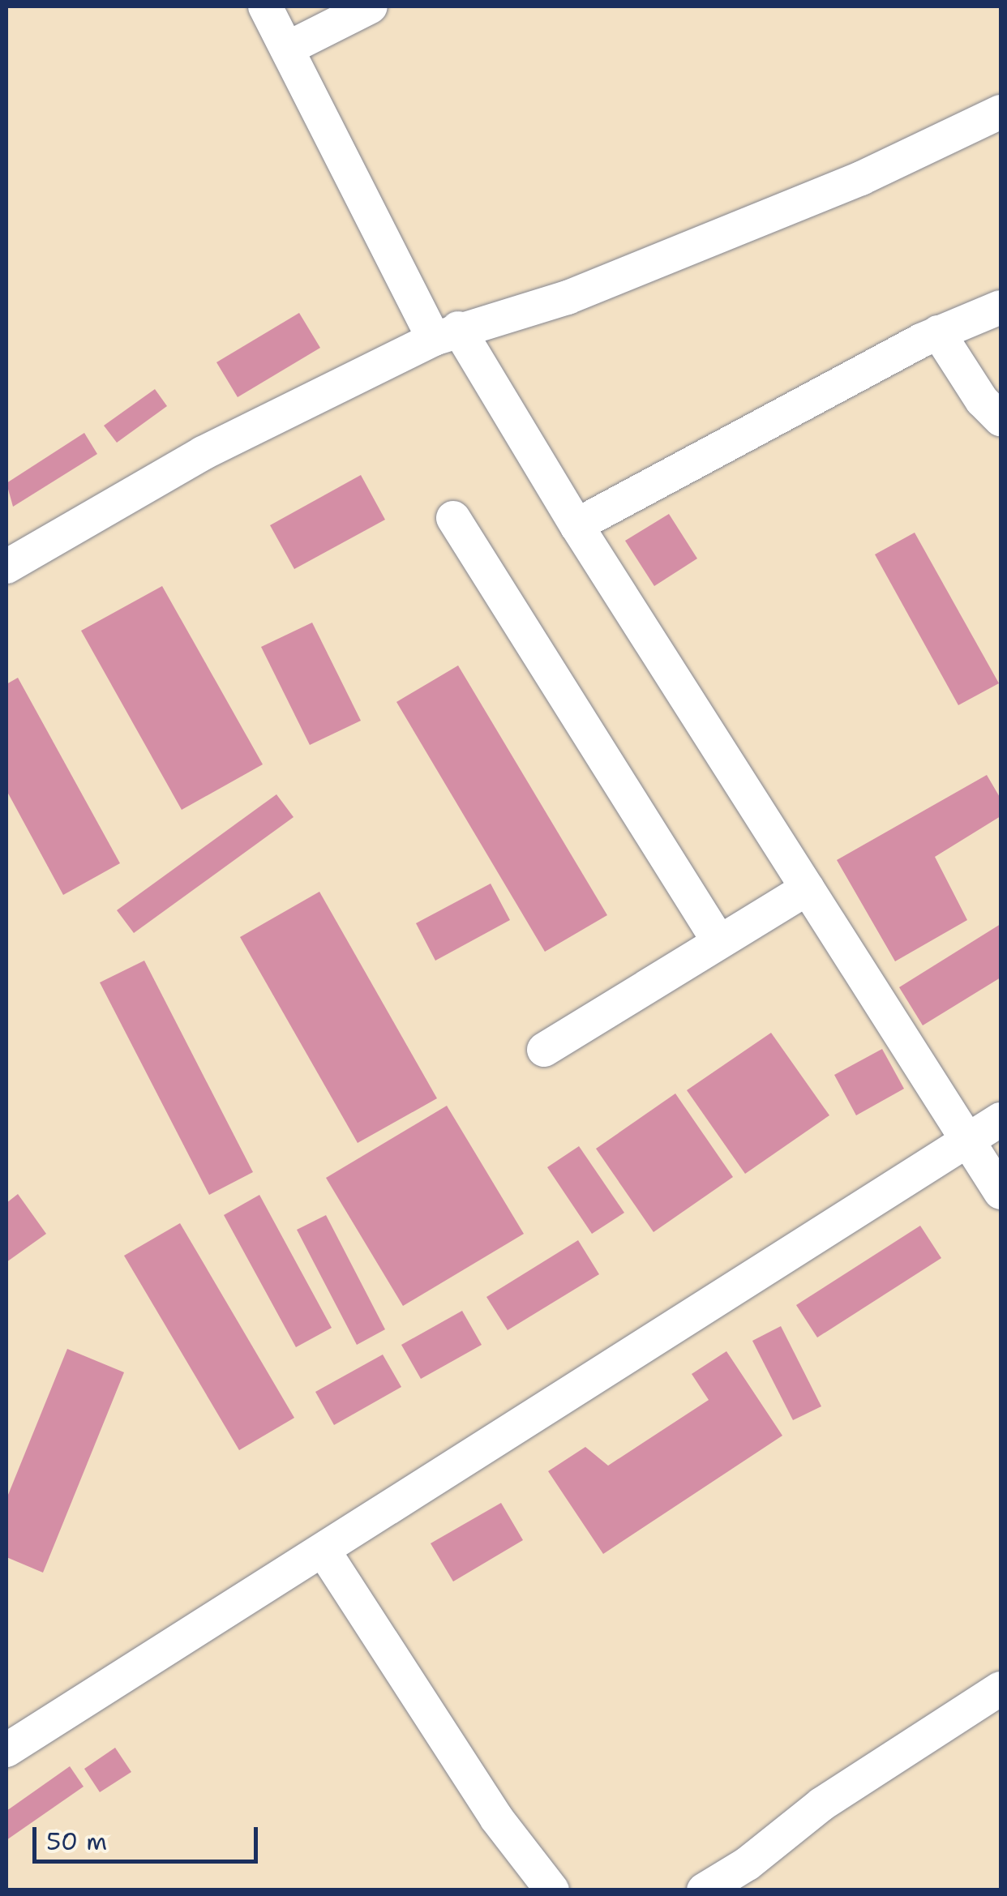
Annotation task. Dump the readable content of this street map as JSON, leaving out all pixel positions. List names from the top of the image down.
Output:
{
  "scale_bar": "50 m"
}
